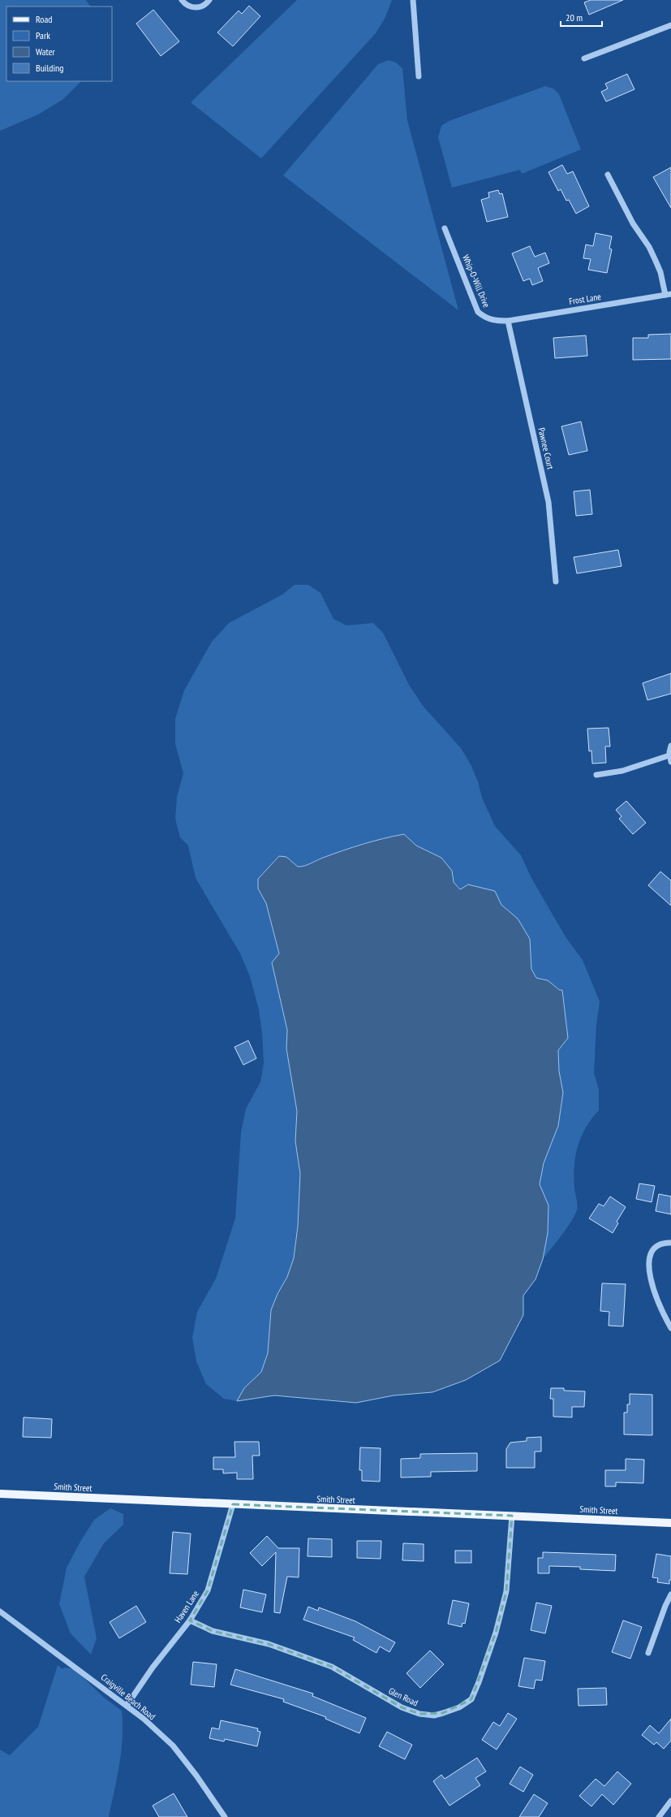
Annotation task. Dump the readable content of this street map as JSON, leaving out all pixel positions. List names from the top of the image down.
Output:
{
  "streets": {
    "main road": ["Smith Street"],
    "street": [
      "Whip-O-Will Drive",
      "Frost Lane",
      "Pawnee Court",
      "Haven Lane",
      "Craigville Beach Road",
      "Glen Road"
    ]
  },
  "crossings": [
    ["Whip-O-Will Drive", "Frost Lane"],
    ["Whip-O-Will Drive", "Pawnee Court"],
    ["Frost Lane", "Pawnee Court"],
    ["Smith Street", "Haven Lane"],
    ["Smith Street", "Glen Road"],
    ["Haven Lane", "Craigville Beach Road"],
    ["Haven Lane", "Glen Road"]
  ],
  "legend": [
    "Road",
    "Park",
    "Water",
    "Building"
  ],
  "scale_bar": "20 m"
}
